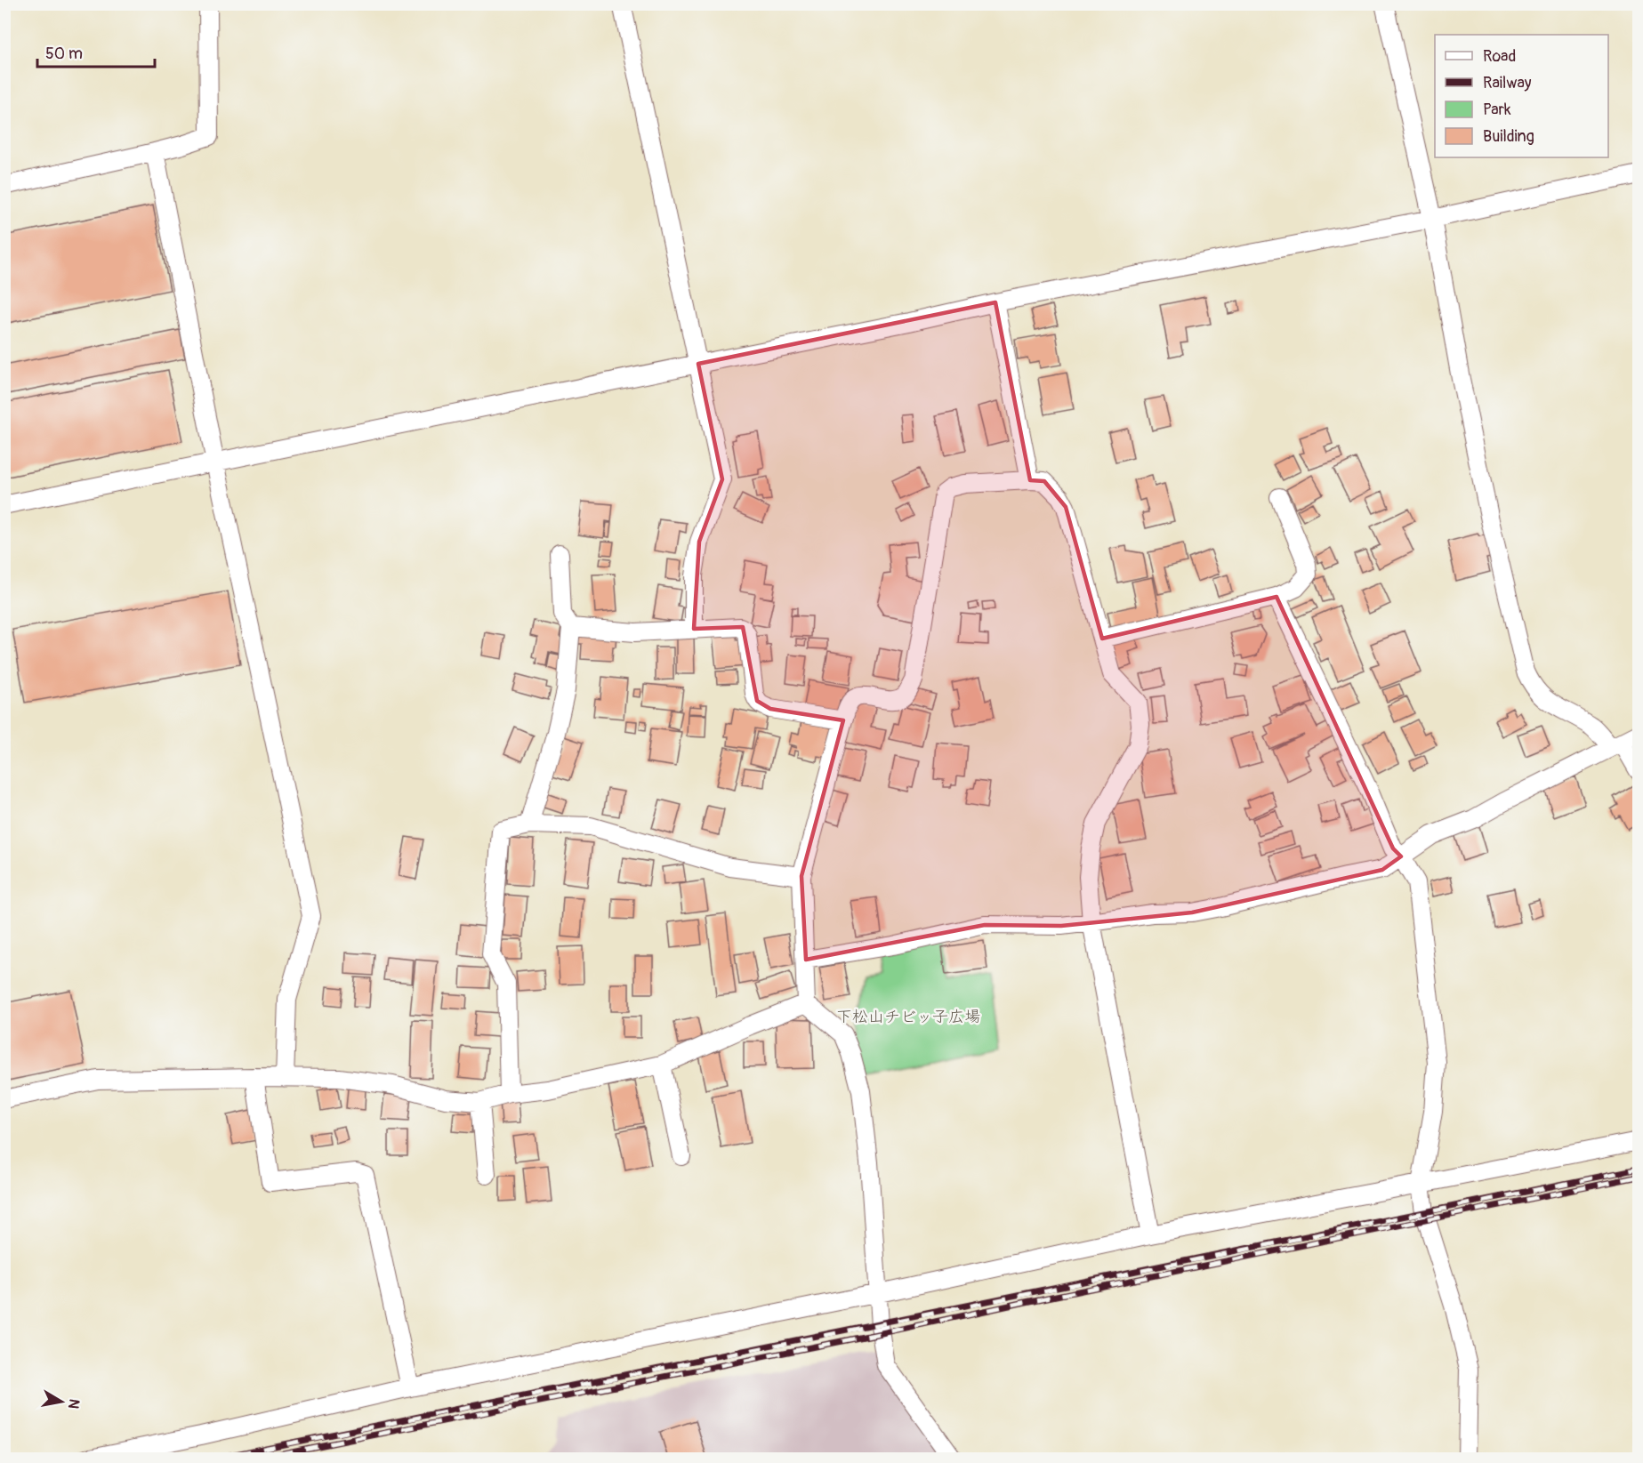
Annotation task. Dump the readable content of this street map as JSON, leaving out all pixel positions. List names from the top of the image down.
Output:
{
  "parks": ["下松山チビッ子広場"],
  "legend": [
    "Road",
    "Railway",
    "Park",
    "Building"
  ],
  "scale_bar": "50 m",
  "north": "right"
}
